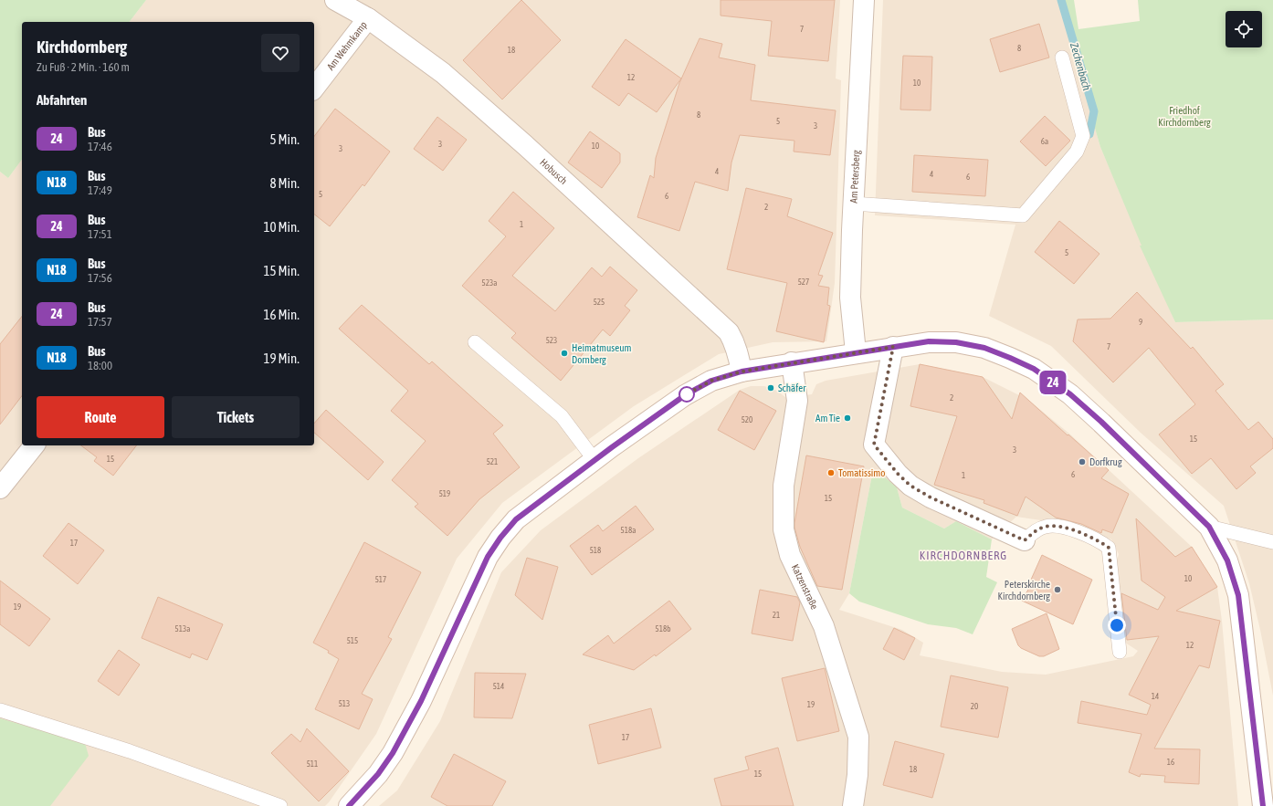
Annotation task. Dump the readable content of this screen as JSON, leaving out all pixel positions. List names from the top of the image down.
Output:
{
  "streets": {
    "street": [
      "Am Wehmkamp",
      "Hobusch",
      "Am Petersberg",
      "Katzenstraße"
    ]
  },
  "crossings": [
    ["Am Wehmkamp", "Hobusch"]
  ],
  "districts": ["KIRCHDORNBERG"],
  "water": ["Zechenbach"],
  "parks": ["Friedhof Kirchdornberg"],
  "places": [
    "Heimatmuseum Dornberg",
    "Schäfer",
    "Am Tie",
    "Dorfkrug",
    "Tomatissimo",
    "Peterskirche Kirchdornberg"
  ],
  "lines": ["bus line 24"],
  "house_numbers": [
    "7",
    "8",
    "18",
    "12",
    "10",
    "8",
    "5",
    "3",
    "6a",
    "3",
    "10",
    "3",
    "4",
    "4",
    "6",
    "5",
    "6",
    "2",
    "1",
    "5",
    "527",
    "523a",
    "525",
    "9",
    "523",
    "7",
    "2",
    "520",
    "15",
    "3",
    "15",
    "521",
    "6",
    "1",
    "519",
    "15",
    "518a",
    "17",
    "518",
    "10",
    "517",
    "19",
    "21",
    "513a",
    "518b",
    "515",
    "12",
    "514",
    "14",
    "513",
    "19",
    "20",
    "17",
    "16",
    "511",
    "18",
    "15"
  ],
  "page": {
    "on_map": "24",
    "heading": [
      ["Kirchdornberg", "Zu Fuß · 2 Min. · 160 m"],
      "Abfahrten"
    ],
    "list": [
      {
        "mark": "24",
        "name": "Bus",
        "note": "17:46",
        "value": "5 Min."
      },
      {
        "mark": "N18",
        "name": "Bus",
        "note": "17:49",
        "value": "8 Min."
      },
      {
        "mark": "24",
        "name": "Bus",
        "note": "17:51",
        "value": "10 Min."
      },
      {
        "mark": "N18",
        "name": "Bus",
        "note": "17:56",
        "value": "15 Min."
      },
      {
        "mark": "24",
        "name": "Bus",
        "note": "17:57",
        "value": "16 Min."
      },
      {
        "mark": "N18",
        "name": "Bus",
        "note": "18:00",
        "value": "19 Min."
      }
    ],
    "buttons": ["Route", "Tickets"]
  }
}
